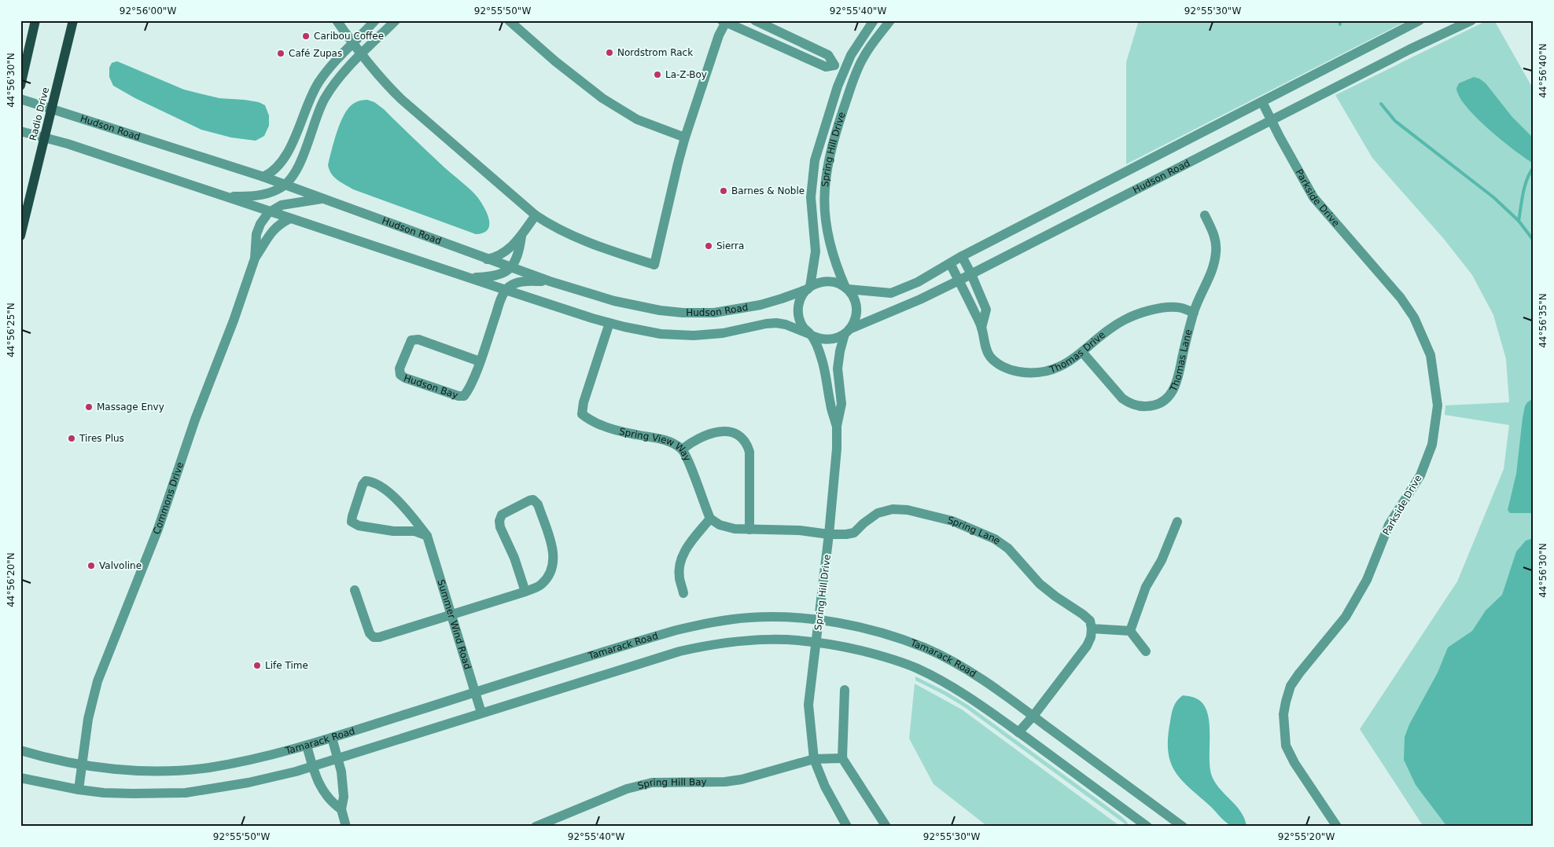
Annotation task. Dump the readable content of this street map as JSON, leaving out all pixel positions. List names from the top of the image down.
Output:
{
  "streets": {
    "main road": ["Radio Drive"],
    "street": [
      "Hudson Road",
      "Spring Hill Drive",
      "Parkside Drive",
      "Thomas Drive",
      "Thomas Lane",
      "Hudson Bay",
      "Spring View Way",
      "Commons Drive",
      "Spring Lane",
      "Summer Wind Road",
      "Tamarack Road",
      "Spring Hill Bay"
    ]
  },
  "crossings": [
    ["Radio Drive", "Hudson Road"],
    ["Hudson Road", "Spring Hill Drive"],
    ["Hudson Road", "Parkside Drive"],
    ["Hudson Road", "Thomas Drive"],
    ["Spring Hill Drive", "Spring Lane"],
    ["Spring Hill Drive", "Tamarack Road"],
    ["Spring Hill Drive", "Spring Hill Bay"],
    ["Thomas Drive", "Thomas Lane"],
    ["Commons Drive", "Tamarack Road"],
    ["Summer Wind Road", "Tamarack Road"]
  ],
  "places": [
    "Caribou Coffee",
    "Nordstrom Rack",
    "Café Zupas",
    "La-Z-Boy",
    "Barnes & Noble",
    "Sierra",
    "Massage Envy",
    "Tires Plus",
    "Valvoline",
    "Life Time"
  ],
  "coordinates": [
    "92°56'00\"W",
    "92°55'50\"W",
    "92°55'40\"W",
    "92°55'30\"W",
    "44°56'40\"N",
    "44°56'30\"N",
    "44°56'35\"N",
    "44°56'25\"N",
    "44°56'20\"N",
    "92°55'20\"W"
  ]
}
